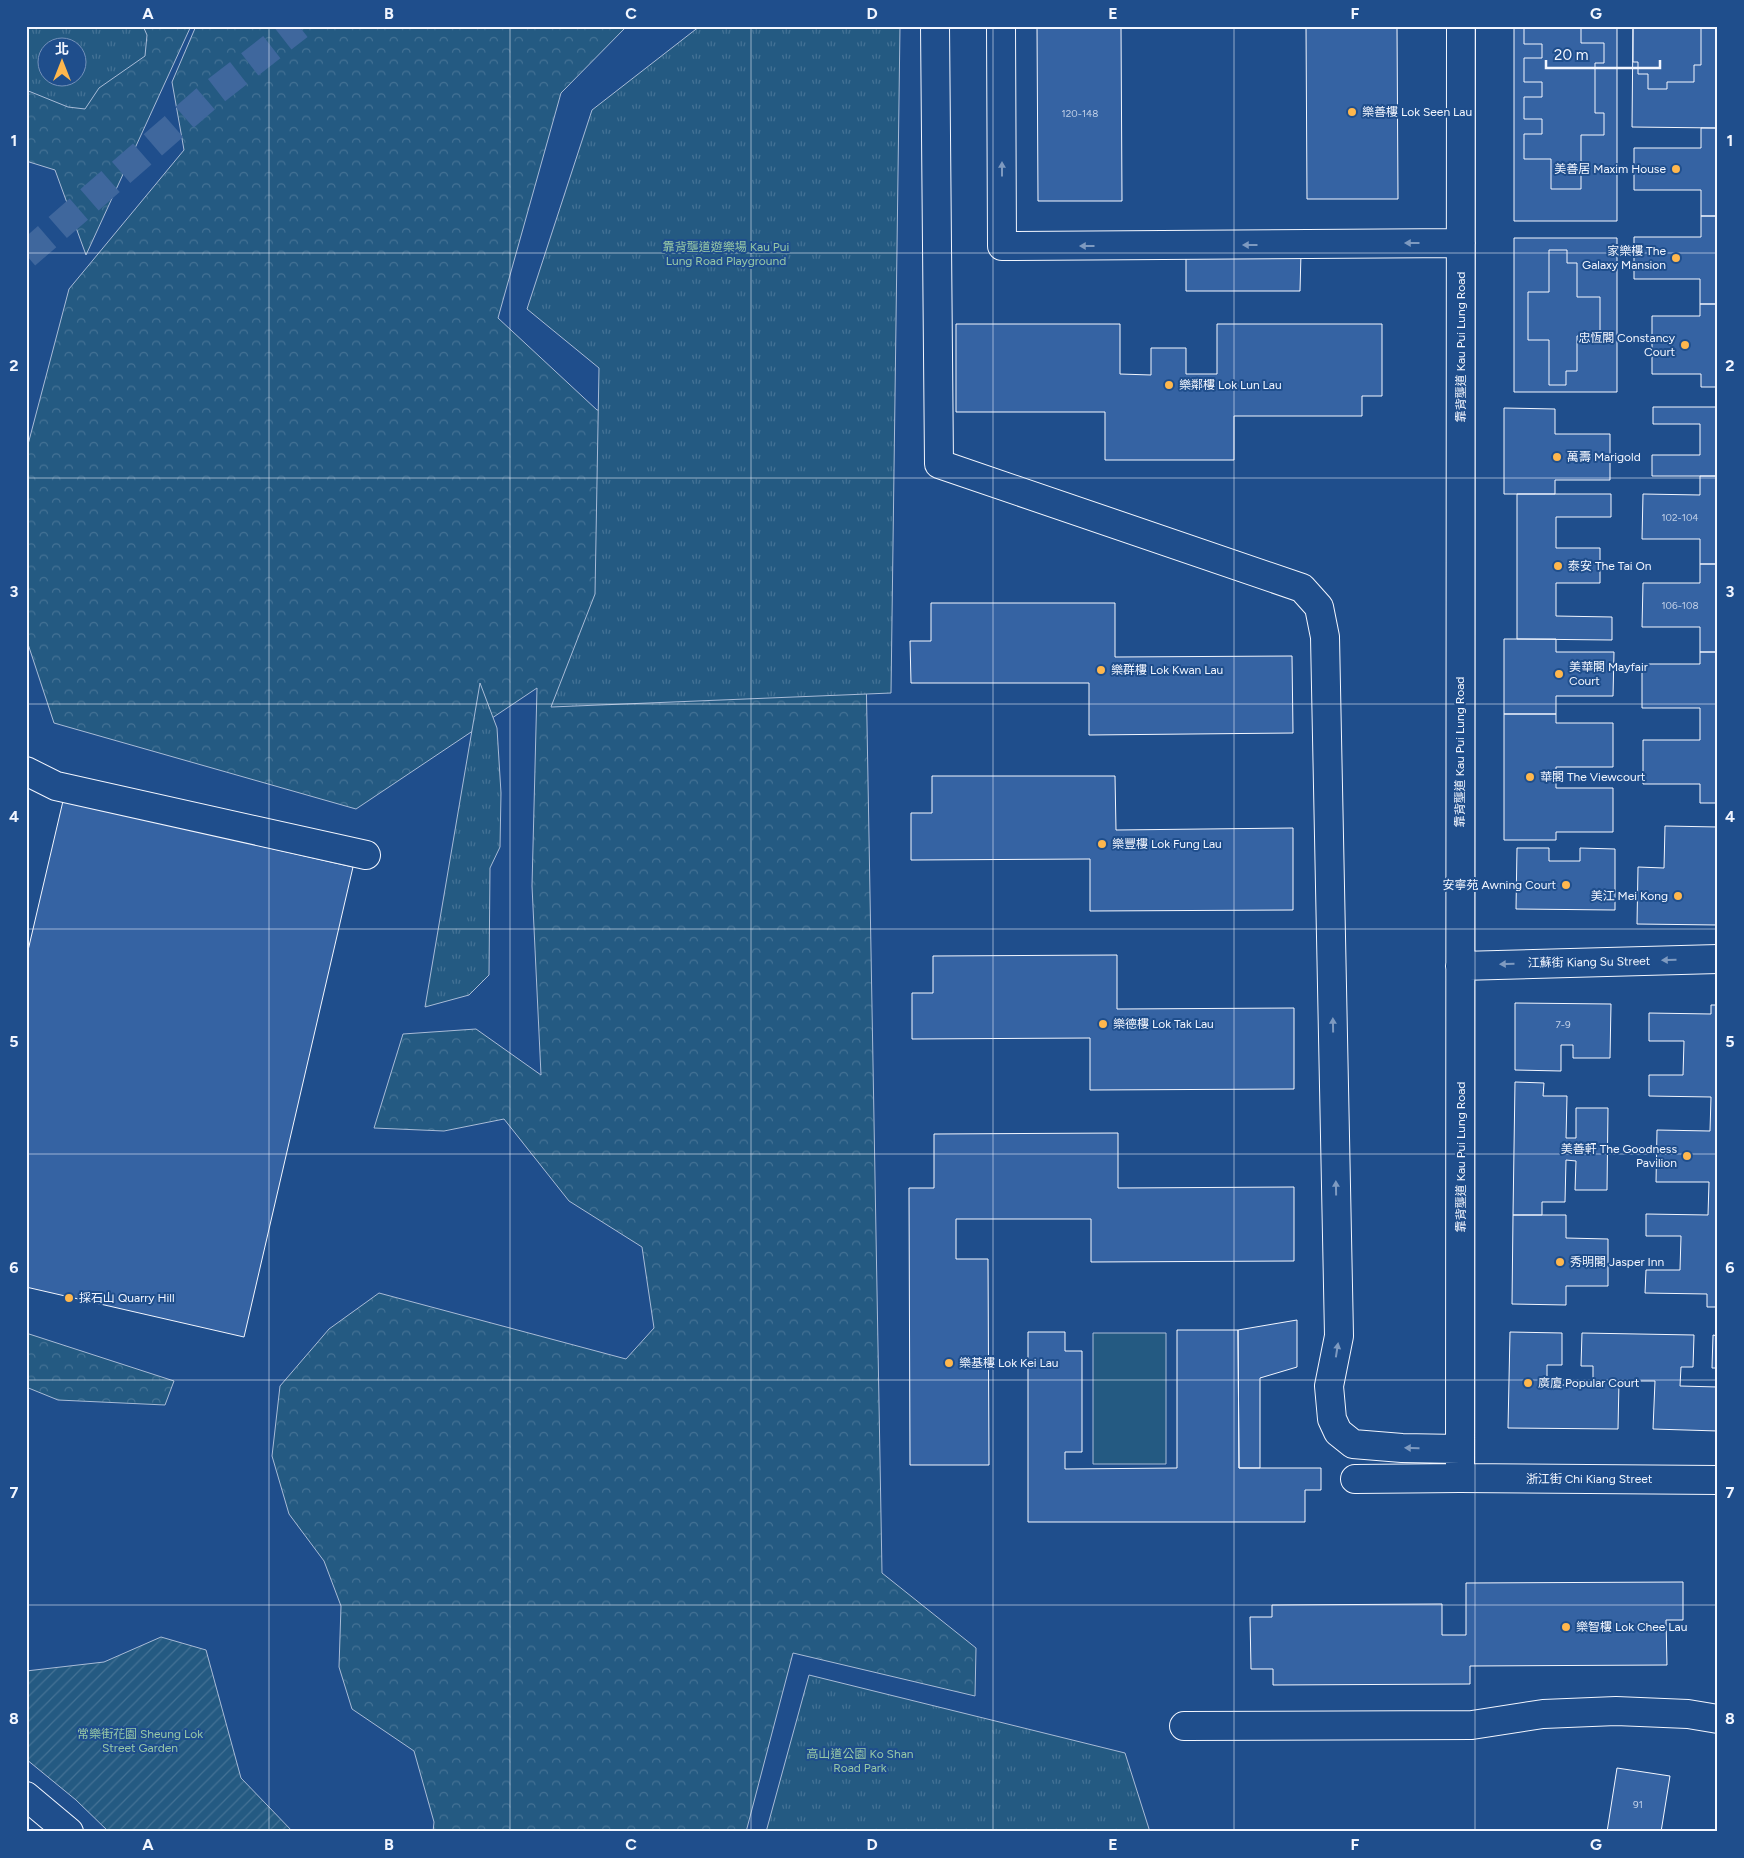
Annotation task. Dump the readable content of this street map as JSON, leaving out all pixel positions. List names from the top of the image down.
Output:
{
  "streets": {
    "street": ["靠背壟道 Kau Pui Lung Road", "江蘇街 Kiang Su Street", "浙江街 Chi Kiang Street"]
  },
  "crossings": [
    ["靠背壟道 Kau Pui Lung Road", "江蘇街 Kiang Su Street"],
    ["靠背壟道 Kau Pui Lung Road", "浙江街 Chi Kiang Street"]
  ],
  "one_way": ["江蘇街 Kiang Su Street"],
  "parks": ["靠背壟道遊樂場 Kau Pui Lung Road Playground", "常樂街花園 Sheung Lok Street Garden", "高山道公園 Ko Shan Road Park"],
  "places": [
    "樂善樓 Lok Seen Lau",
    "美善居 Maxim House",
    "家樂樓 The Galaxy Mansion",
    "忠恆閣 Constancy Court",
    "樂鄰樓 Lok Lun Lau",
    "萬壽 Marigold",
    "泰安 The Tai On",
    "樂群樓 Lok Kwan Lau",
    "美華閣 Mayfair Court",
    "華閣 The Viewcourt",
    "樂豐樓 Lok Fung Lau",
    "安寧苑 Awning Court",
    "美江 Mei Kong",
    "樂德樓 Lok Tak Lau",
    "美善軒 The Goodness Pavilion",
    "秀明閣 Jasper Inn",
    "採石山 Quarry Hill",
    "樂基樓 Lok Kei Lau",
    "廣廈 Popular Court",
    "樂智樓 Lok Chee Lau"
  ],
  "house_numbers": [
    "120-148",
    "102-104",
    "106-108",
    "7-9",
    "91"
  ],
  "scale_bar": "20 m",
  "north": "top",
  "grid": {
    "columns": [
      "A",
      "B",
      "C",
      "D",
      "E",
      "F",
      "G"
    ],
    "rows": [
      "1",
      "2",
      "3",
      "4",
      "5",
      "6",
      "7",
      "8"
    ]
  }
}
